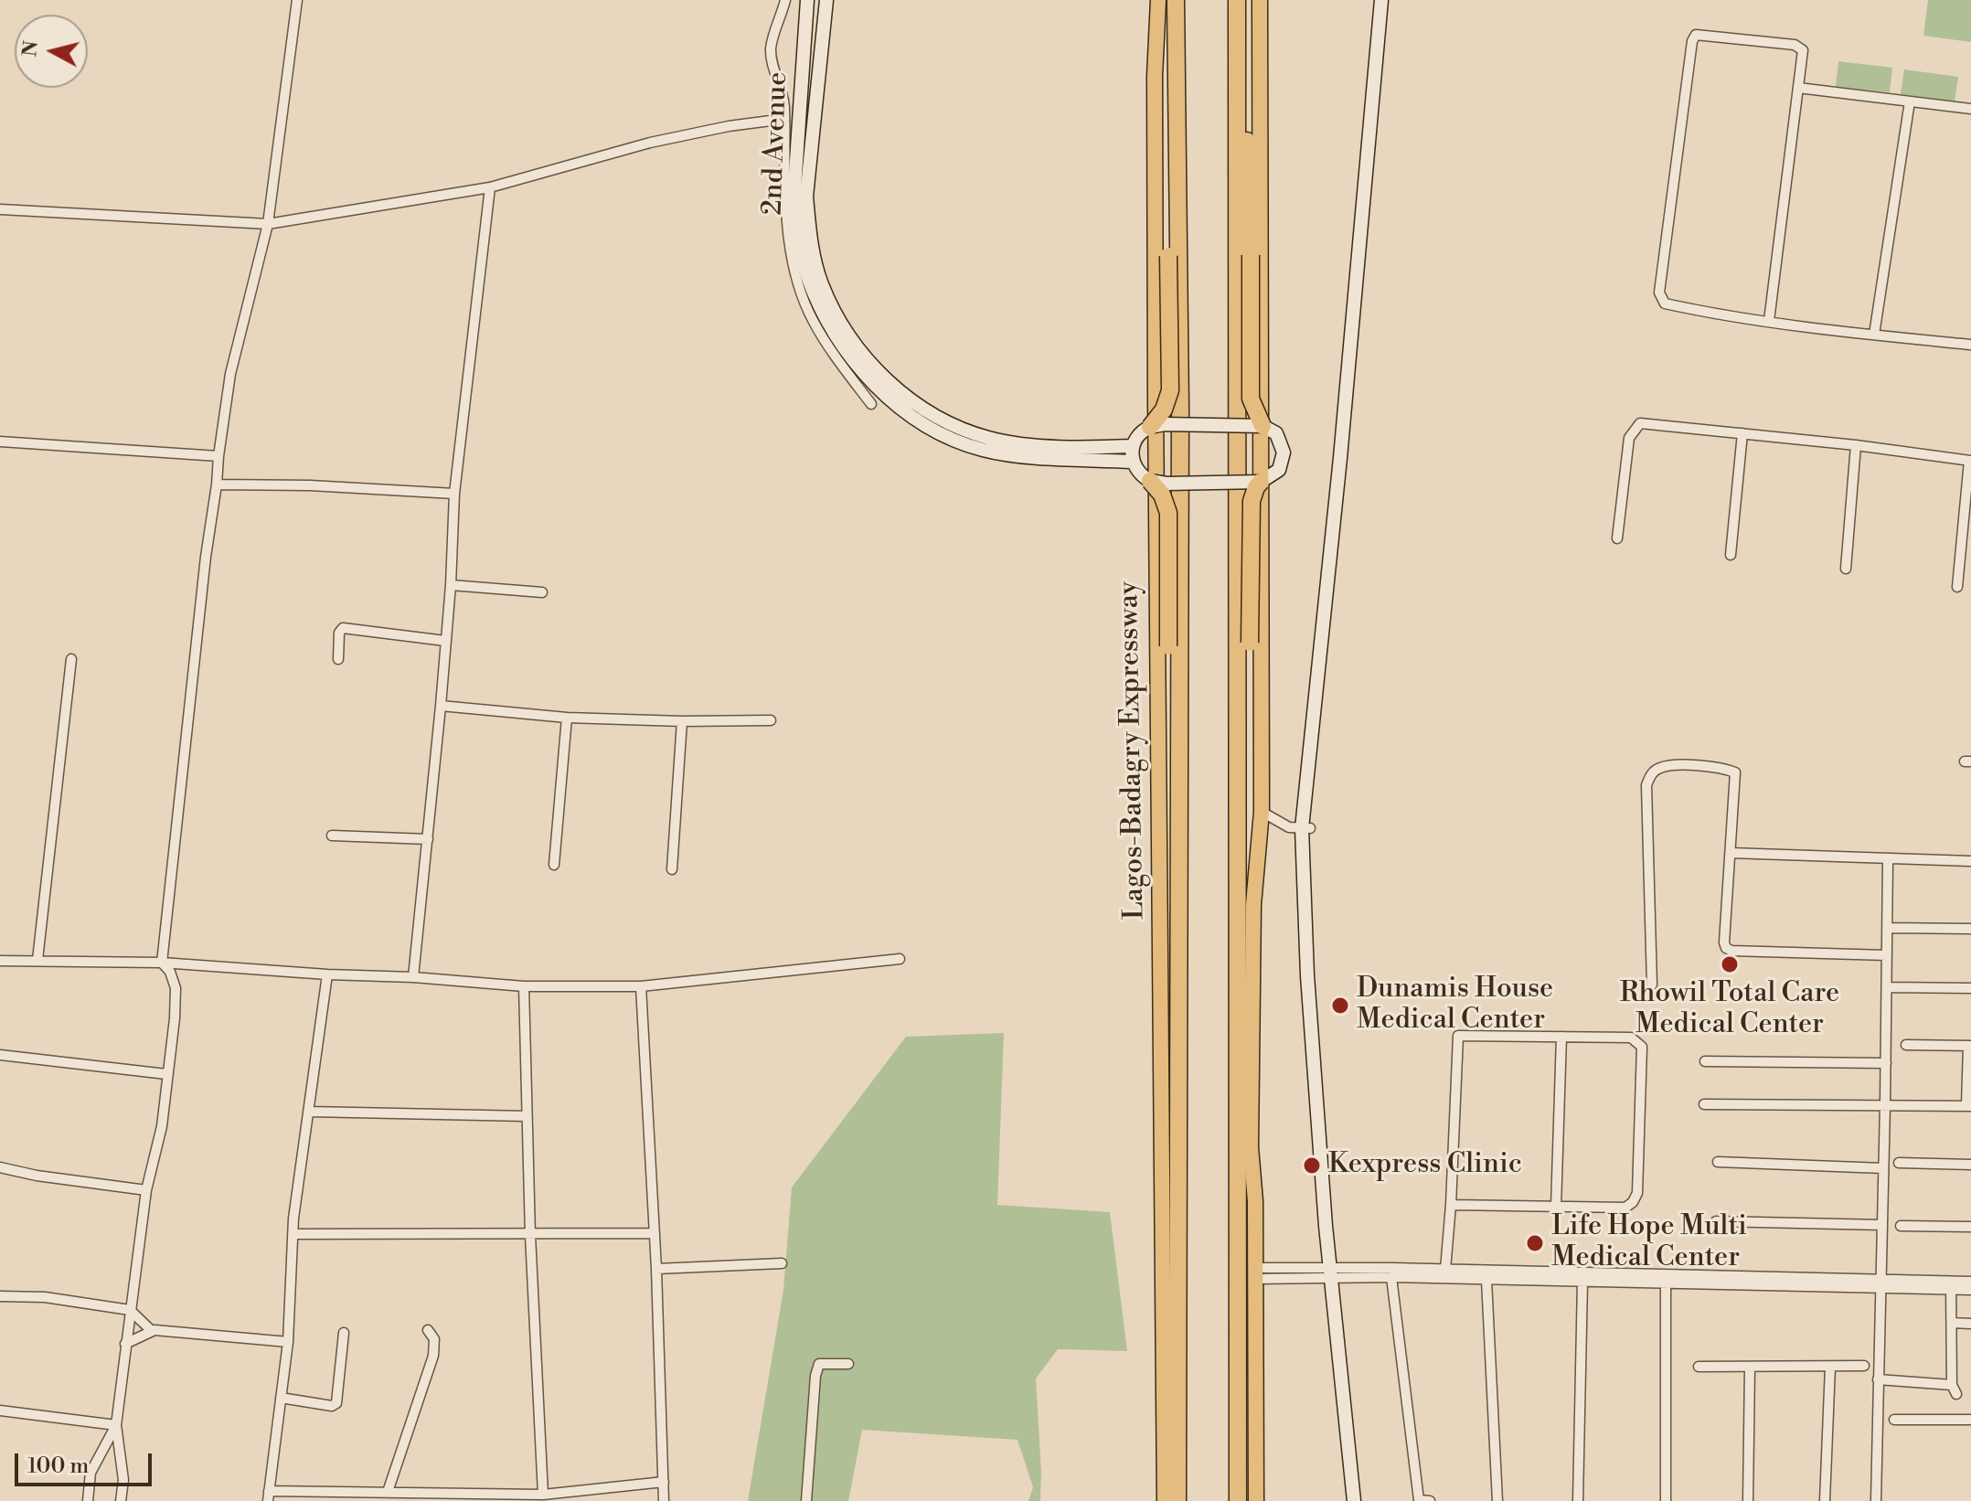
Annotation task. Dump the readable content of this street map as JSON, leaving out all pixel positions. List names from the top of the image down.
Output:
{
  "streets": {
    "highway": ["Lagos-Badagry Expressway"],
    "street": ["2nd Avenue"]
  },
  "places": [
    "Rhowil Total Care Medical Center",
    "Dunamis House Medical Center",
    "Kexpress Clinic",
    "Life Hope Multi Medical Center"
  ],
  "scale_bar": "100 m",
  "north": "left"
}
